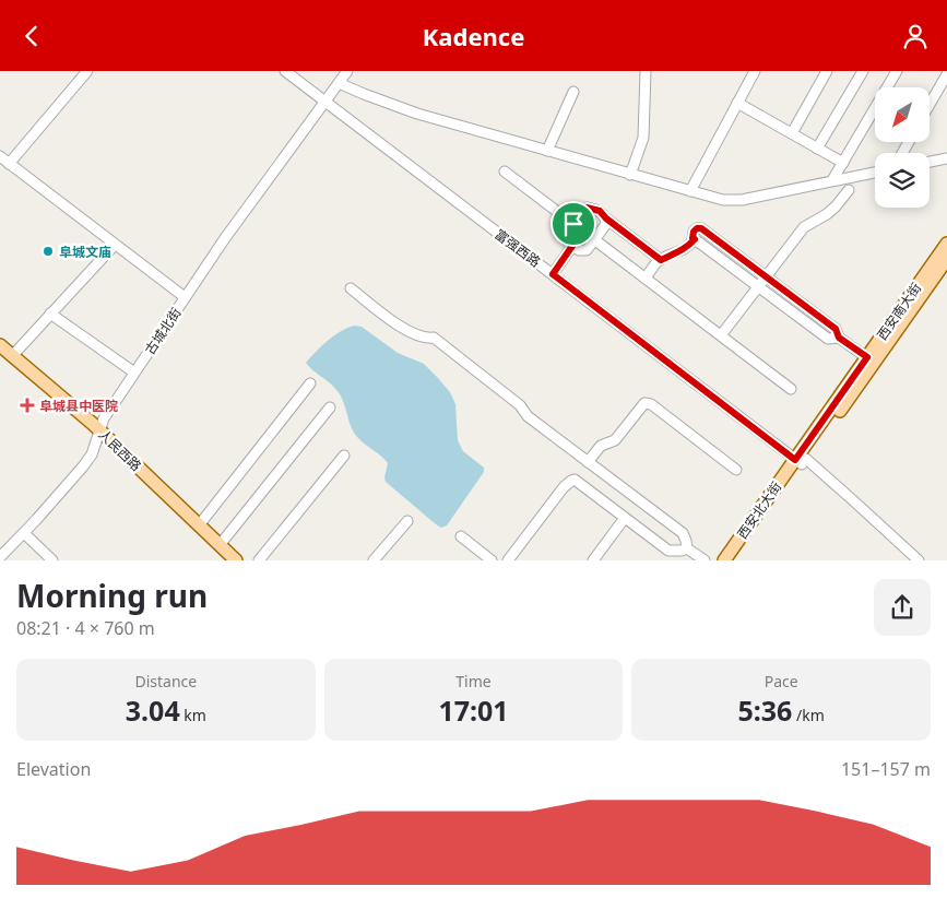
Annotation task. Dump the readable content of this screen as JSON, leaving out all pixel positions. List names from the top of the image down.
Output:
{
  "streets": {
    "main road": ["西安南大街", "人民西路", "西安北大街"],
    "street": ["富强西路", "古城北街"]
  },
  "crossings": [
    ["富强西路", "西安南大街"],
    ["富强西路", "古城北街"],
    ["富强西路", "西安北大街"],
    ["西安南大街", "西安北大街"],
    ["古城北街", "人民西路"]
  ],
  "places": {
    "other": ["阜城文庙"],
    "health": ["阜城县中医院"]
  },
  "north": "bottom left",
  "page": {
    "header": "Kadence",
    "heading": ["Morning run", "08:21 · 4 × 760 m"],
    "stats": [
      ["Distance", "3.04 km"],
      ["Time", "17:01"],
      ["Pace", "5:36 /km"]
    ],
    "chart": ["Elevation", "151–157 m"]
  }
}
